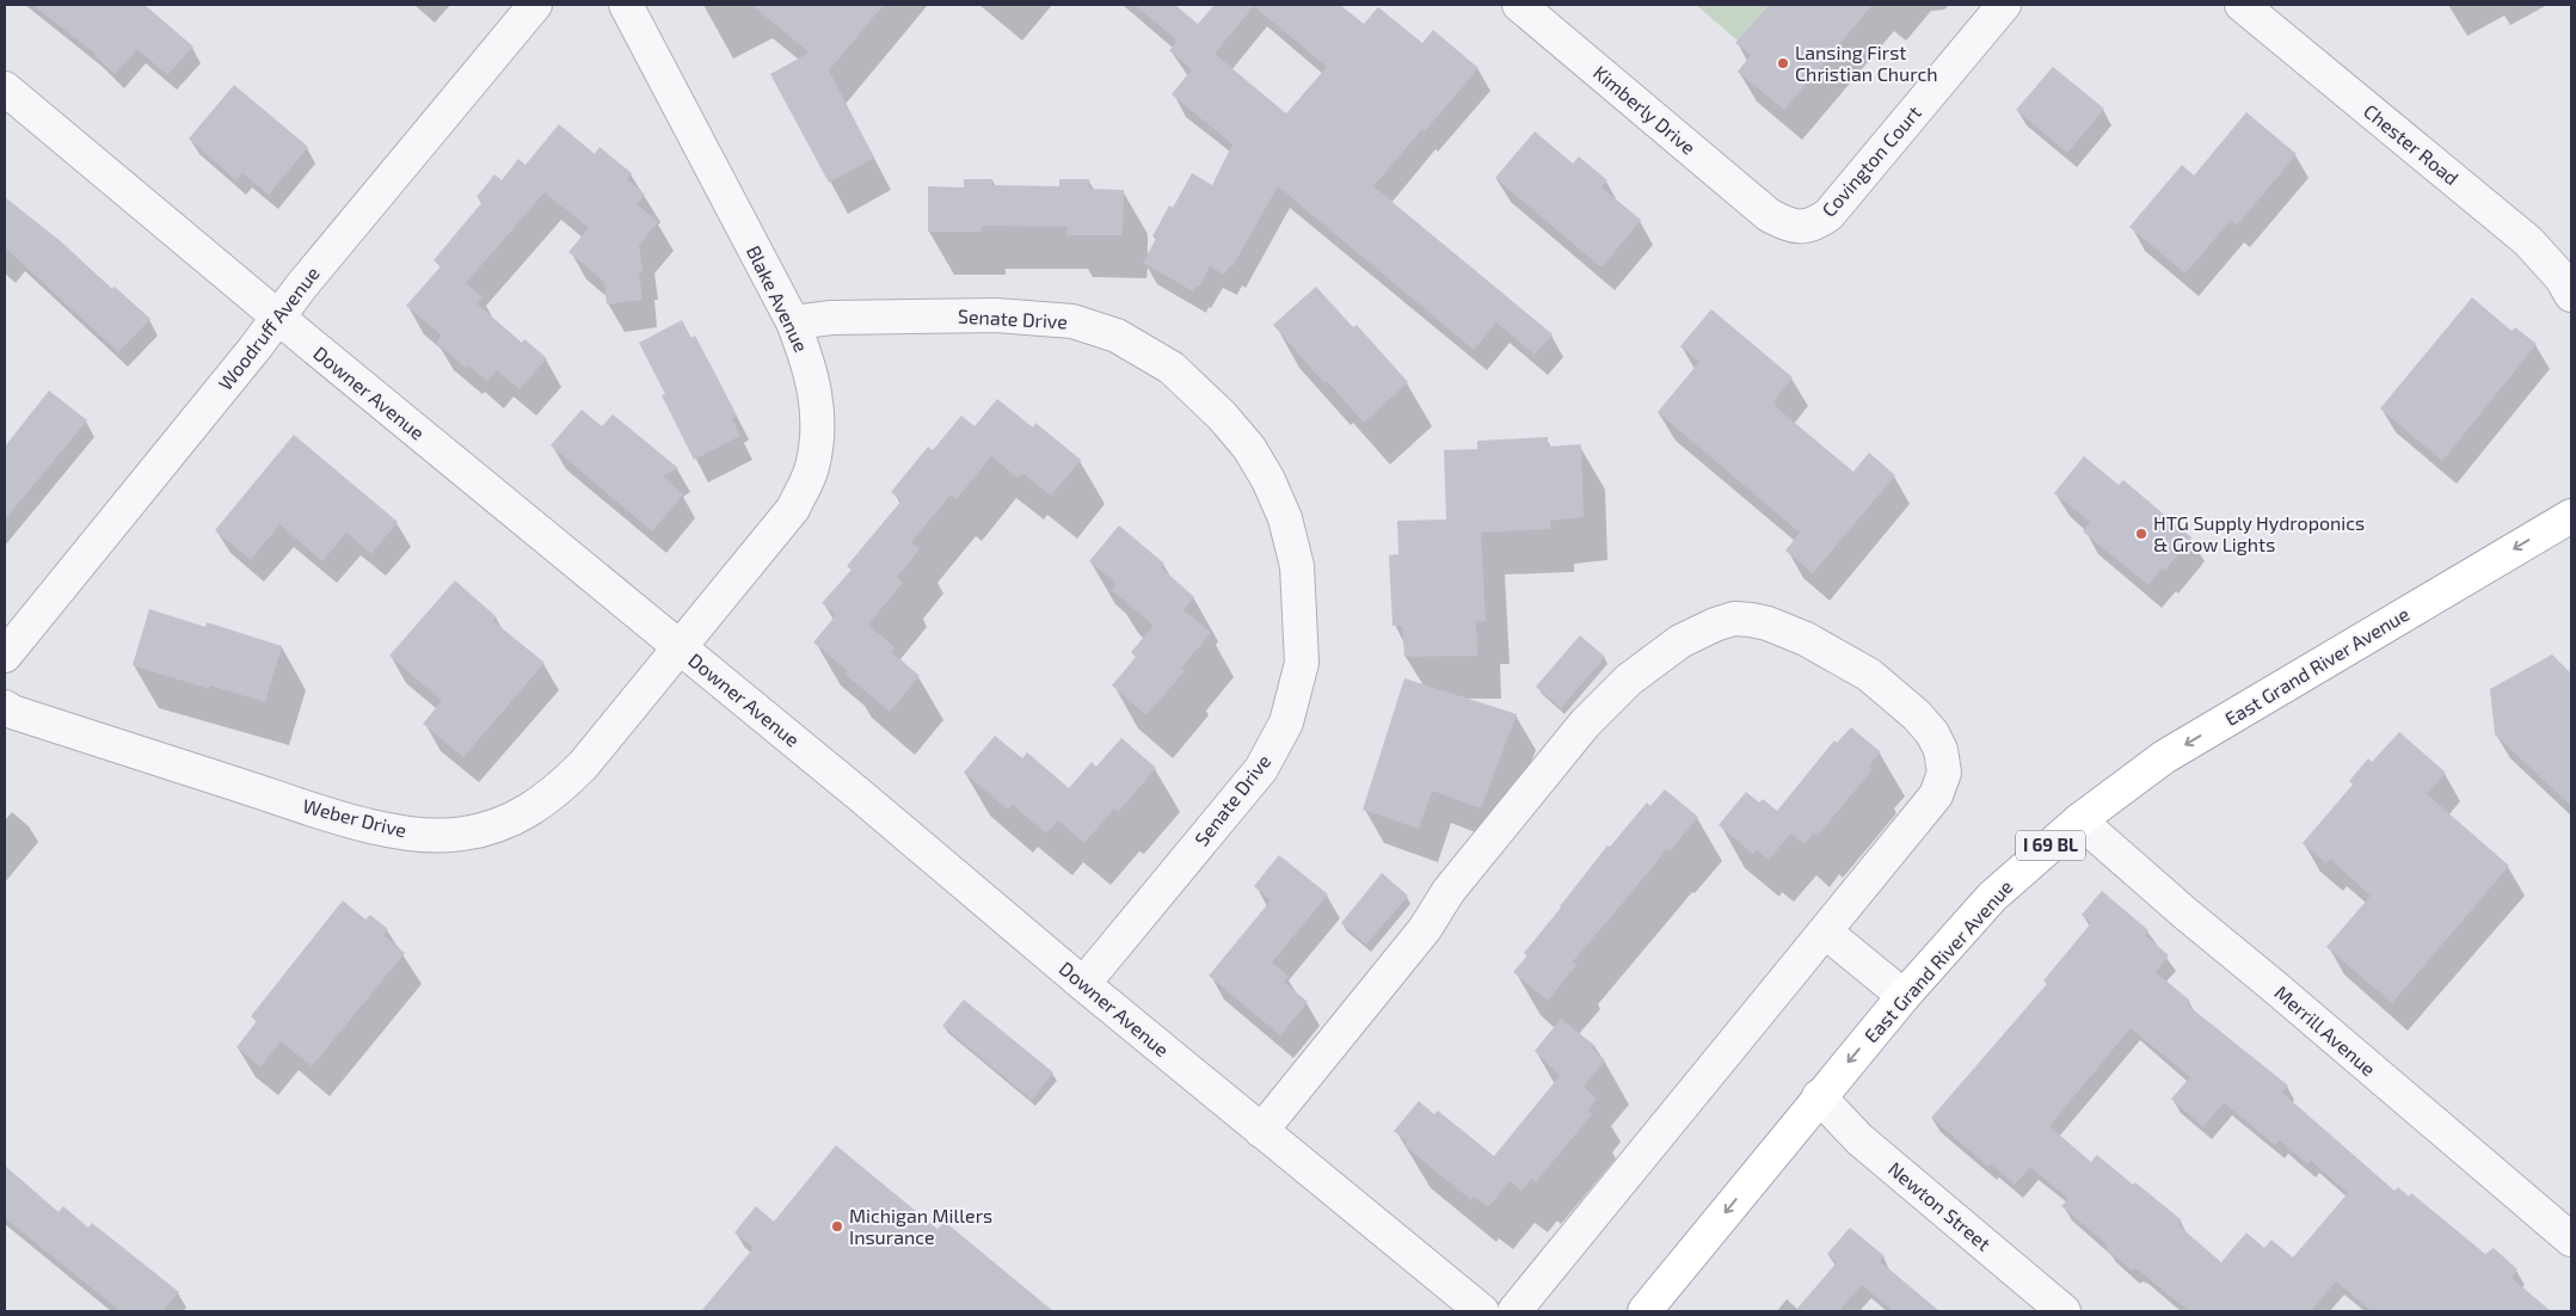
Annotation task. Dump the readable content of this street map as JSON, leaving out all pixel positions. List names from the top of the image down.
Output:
{
  "streets": {
    "main road": ["East Grand River Avenue", "I 69 BL"],
    "street": [
      "Kimberly Drive",
      "Chester Road",
      "Covington Court",
      "Blake Avenue",
      "Senate Drive",
      "Woodruff Avenue",
      "Downer Avenue",
      "Weber Drive",
      "Merrill Avenue",
      "Newton Street"
    ]
  },
  "crossings": [
    ["Kimberly Drive", "Covington Court"],
    ["Blake Avenue", "Senate Drive"],
    ["Blake Avenue", "Downer Avenue"],
    ["Blake Avenue", "Weber Drive"],
    ["Senate Drive", "Downer Avenue"],
    ["Woodruff Avenue", "Downer Avenue"],
    ["Downer Avenue", "Weber Drive"],
    ["East Grand River Avenue", "Merrill Avenue"],
    ["East Grand River Avenue", "Newton Street"]
  ],
  "one_way": ["East Grand River Avenue"],
  "places": ["Lansing First Christian Church", "HTG Supply Hydroponics & Grow Lights", "Michigan Millers Insurance"]
}
